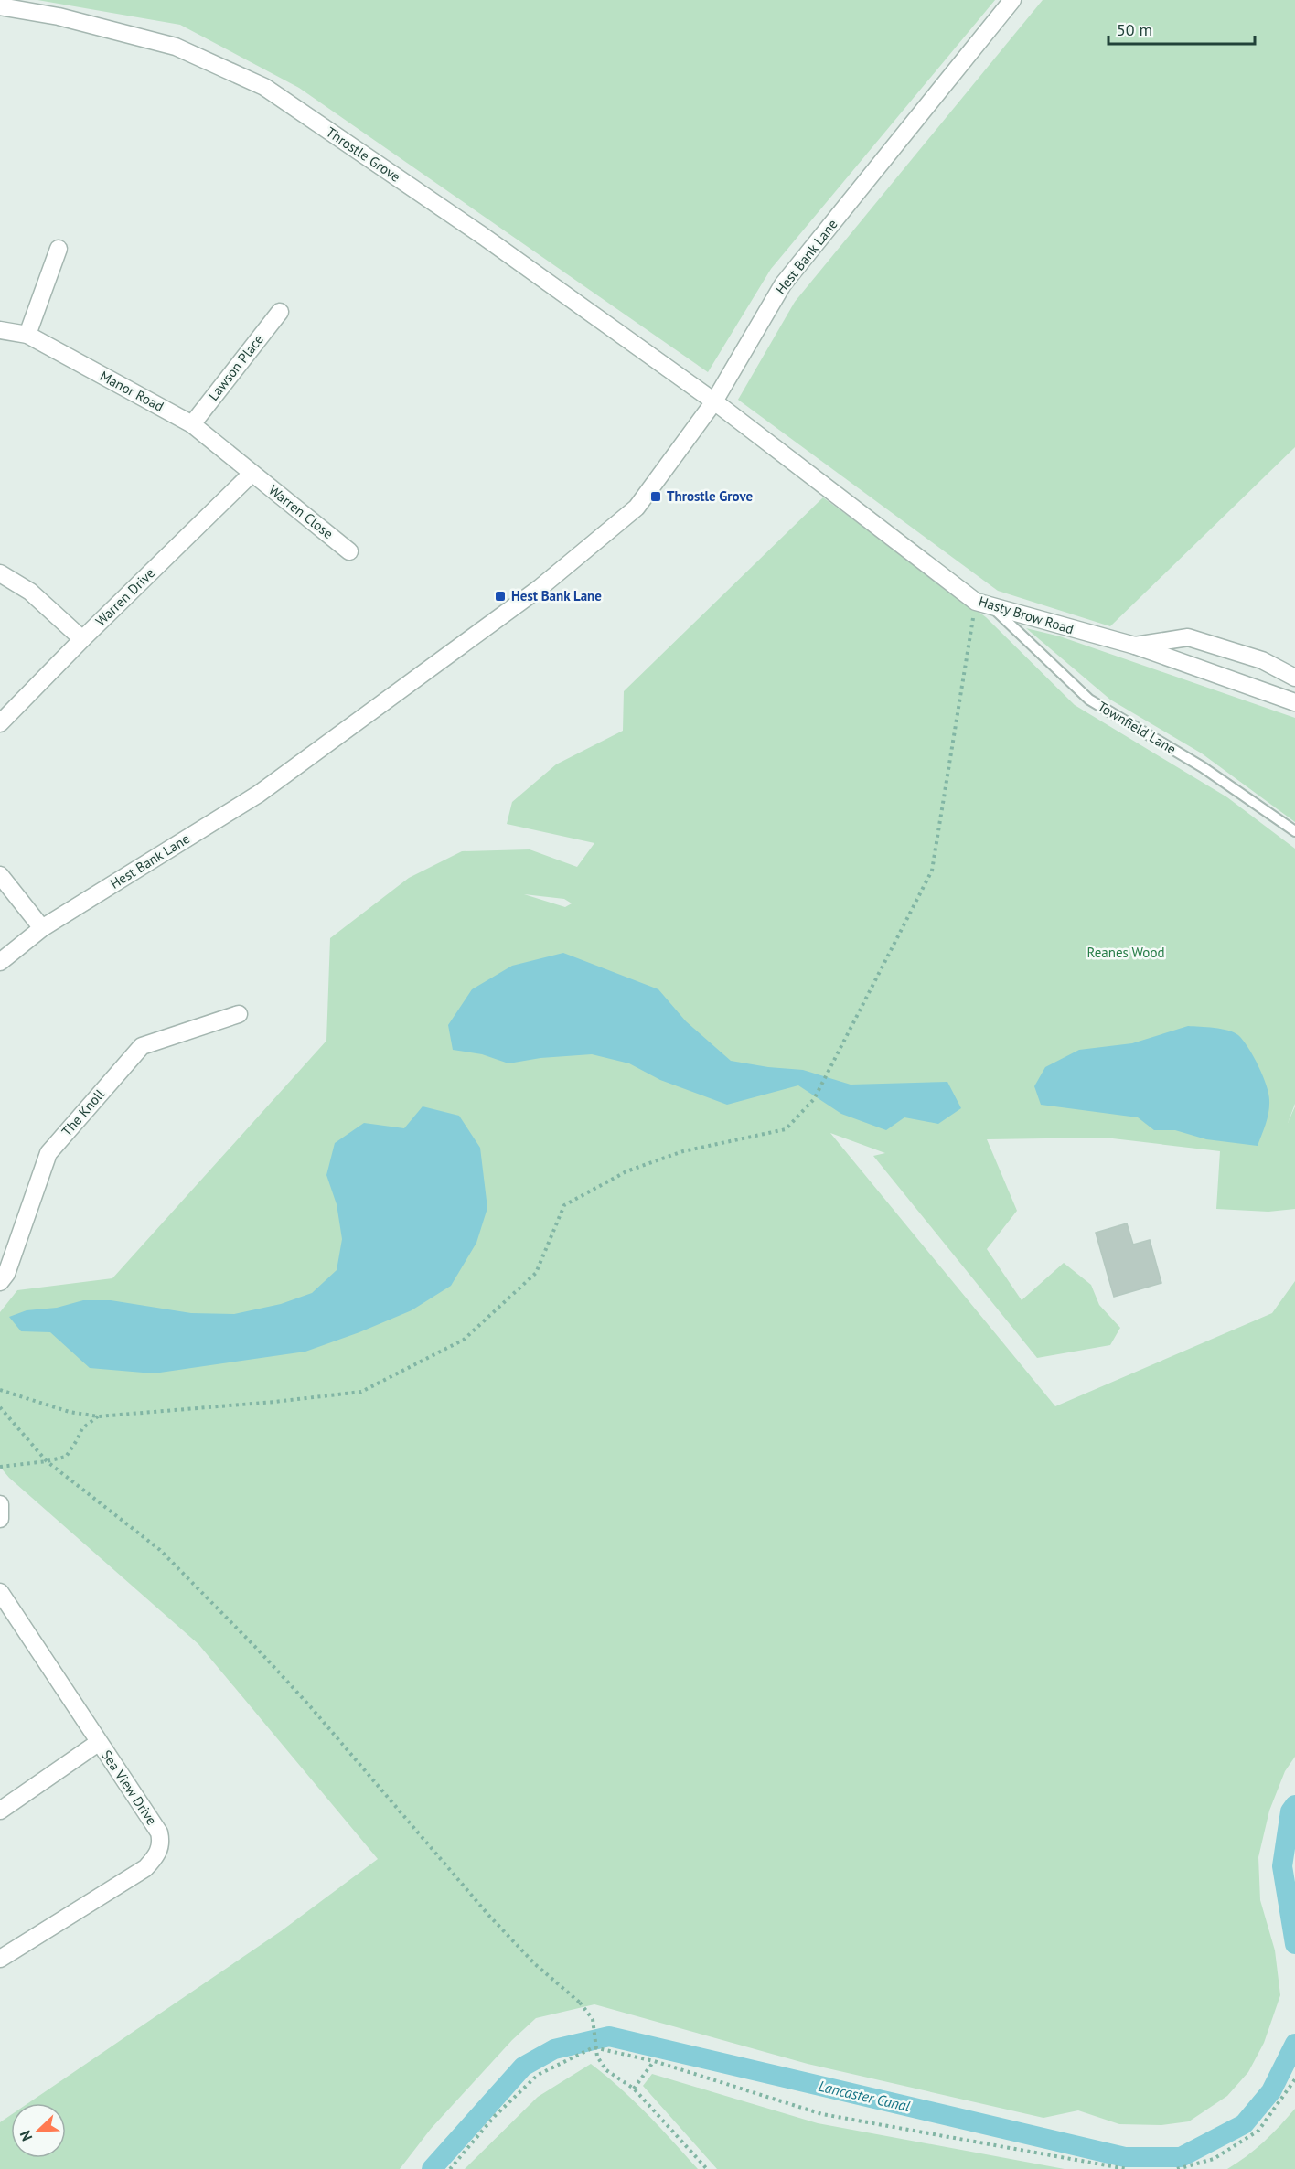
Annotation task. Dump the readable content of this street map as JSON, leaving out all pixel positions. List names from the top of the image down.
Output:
{
  "streets": {
    "street": [
      "Throstle Grove",
      "Hest Bank Lane",
      "Lawson Place",
      "Manor Road",
      "Warren Close",
      "Warren Drive",
      "Hasty Brow Road",
      "The Knoll",
      "Sea View Drive"
    ],
    "lane": ["Townfield Lane"]
  },
  "crossings": [
    ["Throstle Grove", "Hest Bank Lane"],
    ["Throstle Grove", "Hasty Brow Road"],
    ["Hest Bank Lane", "Hasty Brow Road"],
    ["Lawson Place", "Manor Road"],
    ["Manor Road", "Warren Close"],
    ["Manor Road", "Warren Drive"],
    ["Warren Close", "Warren Drive"],
    ["Hasty Brow Road", "Townfield Lane"]
  ],
  "water": ["Lancaster Canal"],
  "parks": ["Reanes Wood"],
  "places": {
    "transit": ["Throstle Grove", "Hest Bank Lane"]
  },
  "scale_bar": "50 m",
  "north": "bottom left"
}
